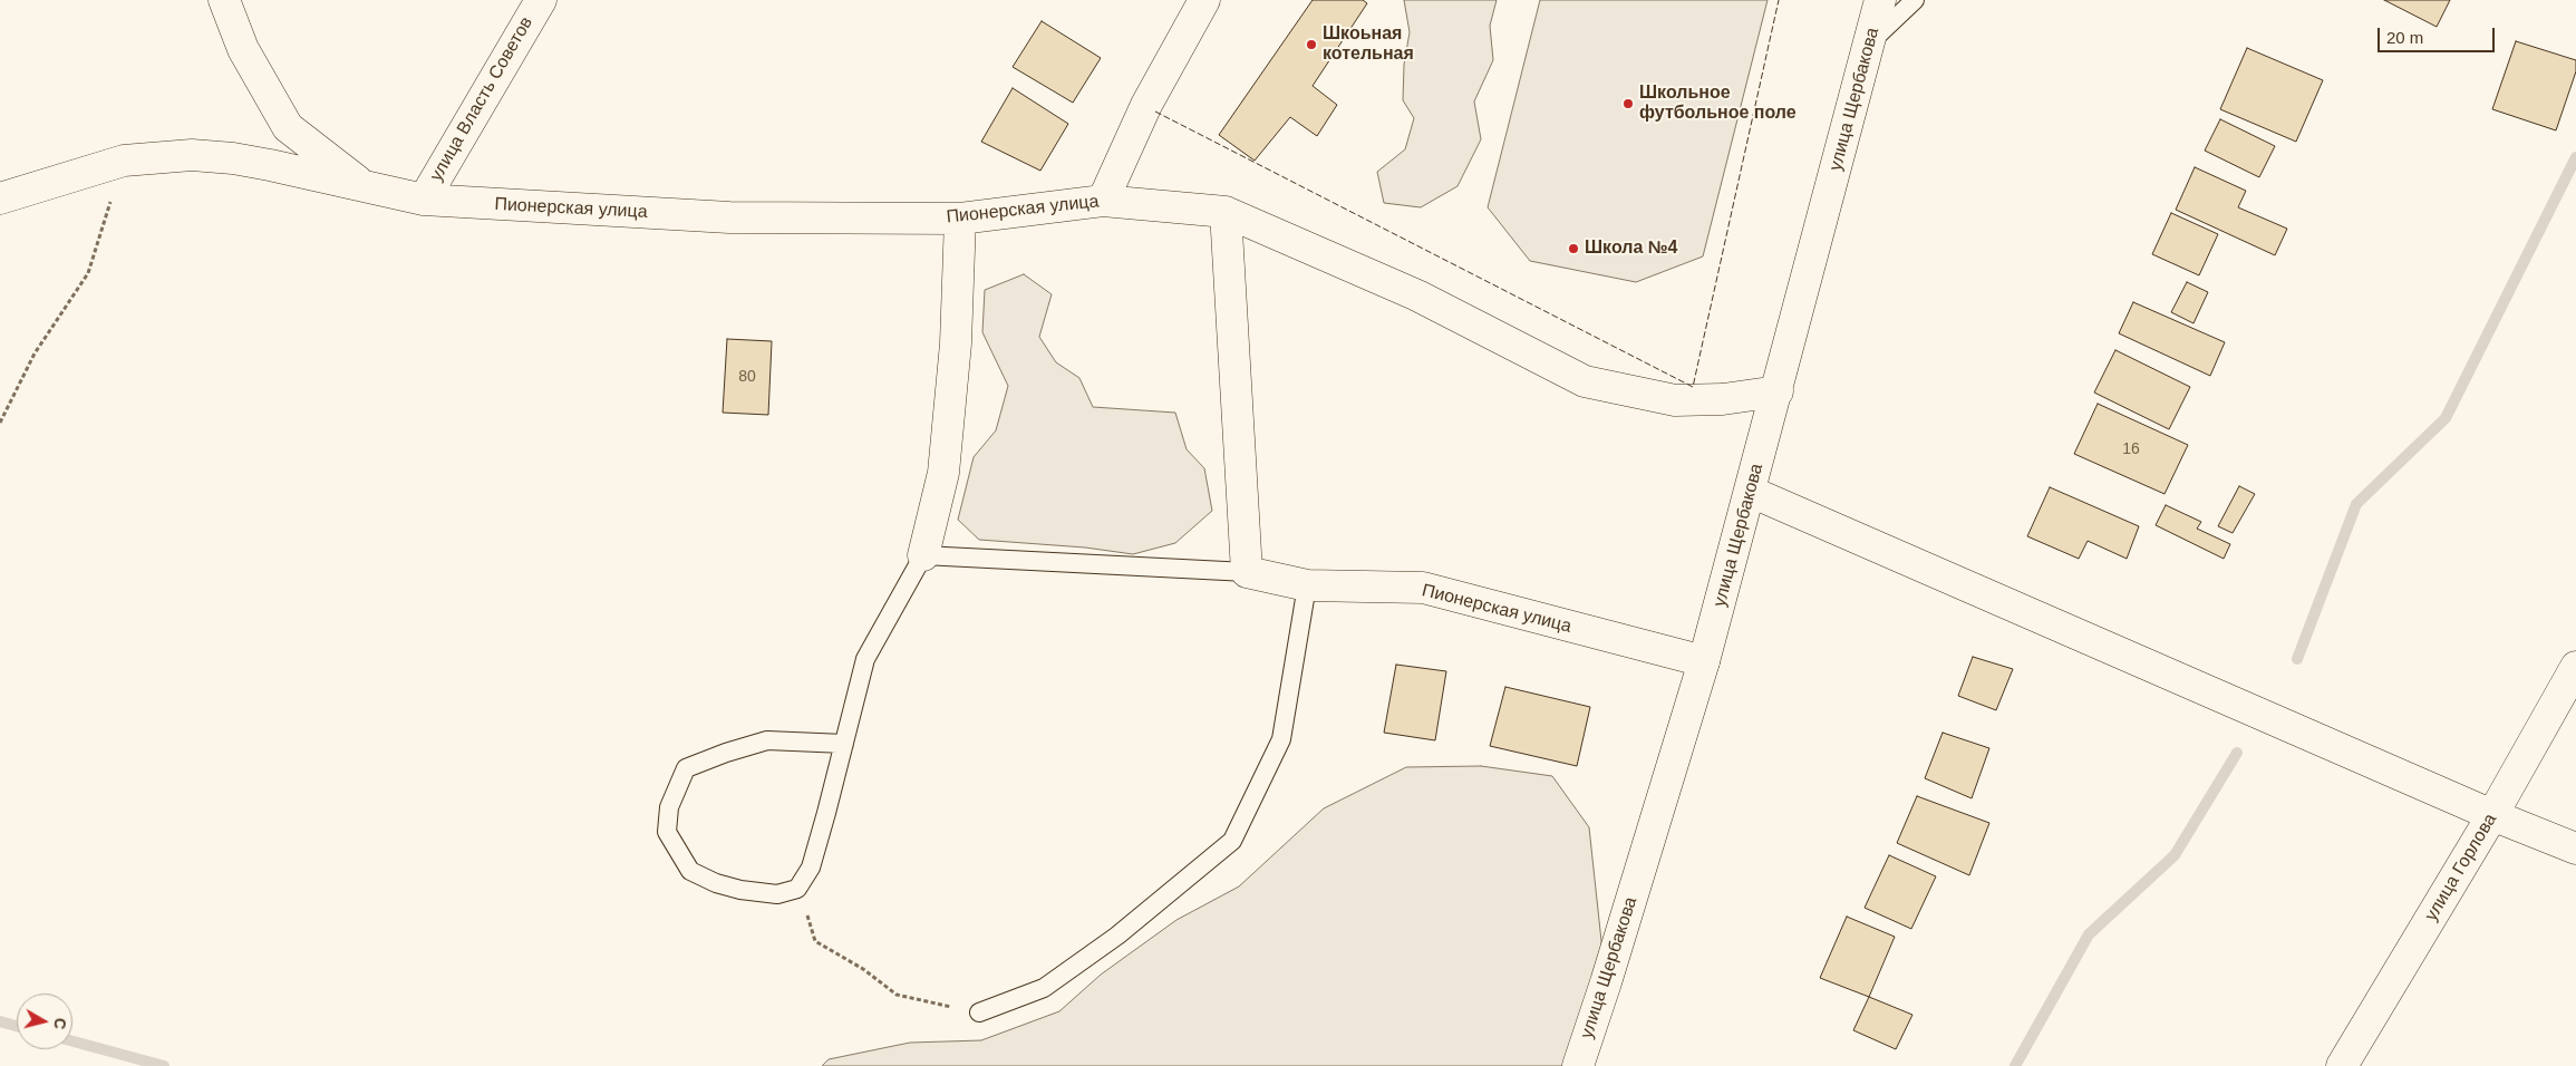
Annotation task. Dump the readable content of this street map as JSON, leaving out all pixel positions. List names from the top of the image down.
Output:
{
  "streets": {
    "street": [
      "улица Власть Советов",
      "улица Щербакова",
      "Пионерская улица",
      "улица Горлова"
    ]
  },
  "crossings": [
    ["улица Власть Советов", "Пионерская улица"],
    ["улица Щербакова", "Пионерская улица"]
  ],
  "places": ["Шкоьная котельная", "Школьное футбольное поле", "Школа №4"],
  "house_numbers": ["80", "16"],
  "scale_bar": "20 m",
  "north": "right"
}
